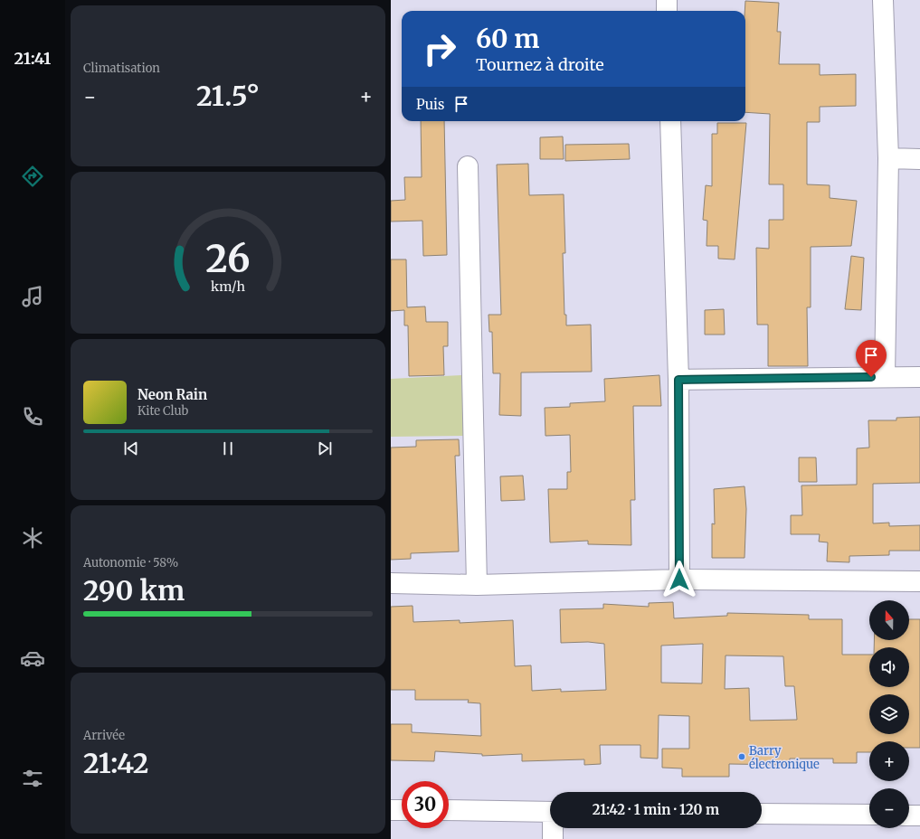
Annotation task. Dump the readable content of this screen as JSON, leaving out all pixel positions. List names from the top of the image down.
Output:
{
  "places": ["Barry électronique"],
  "north": "top",
  "page": {
    "tabs": "21:41",
    "tile": [
      "Climatisation",
      ["Autonomie · 58%", "290 km"],
      ["Arrivée", "21:42"]
    ],
    "turn": ["60 m", "Tournez à droite"],
    "heat": ["−", "21.5°", "+"],
    "then": "Puis",
    "song": ["Neon Rain", "Kite Club"],
    "map_buttons": ["+", "−"],
    "limit": "30",
    "trip": "21:42 · 1 min · 120 m",
    "gauge": ["26", "km/h"]
  }
}
